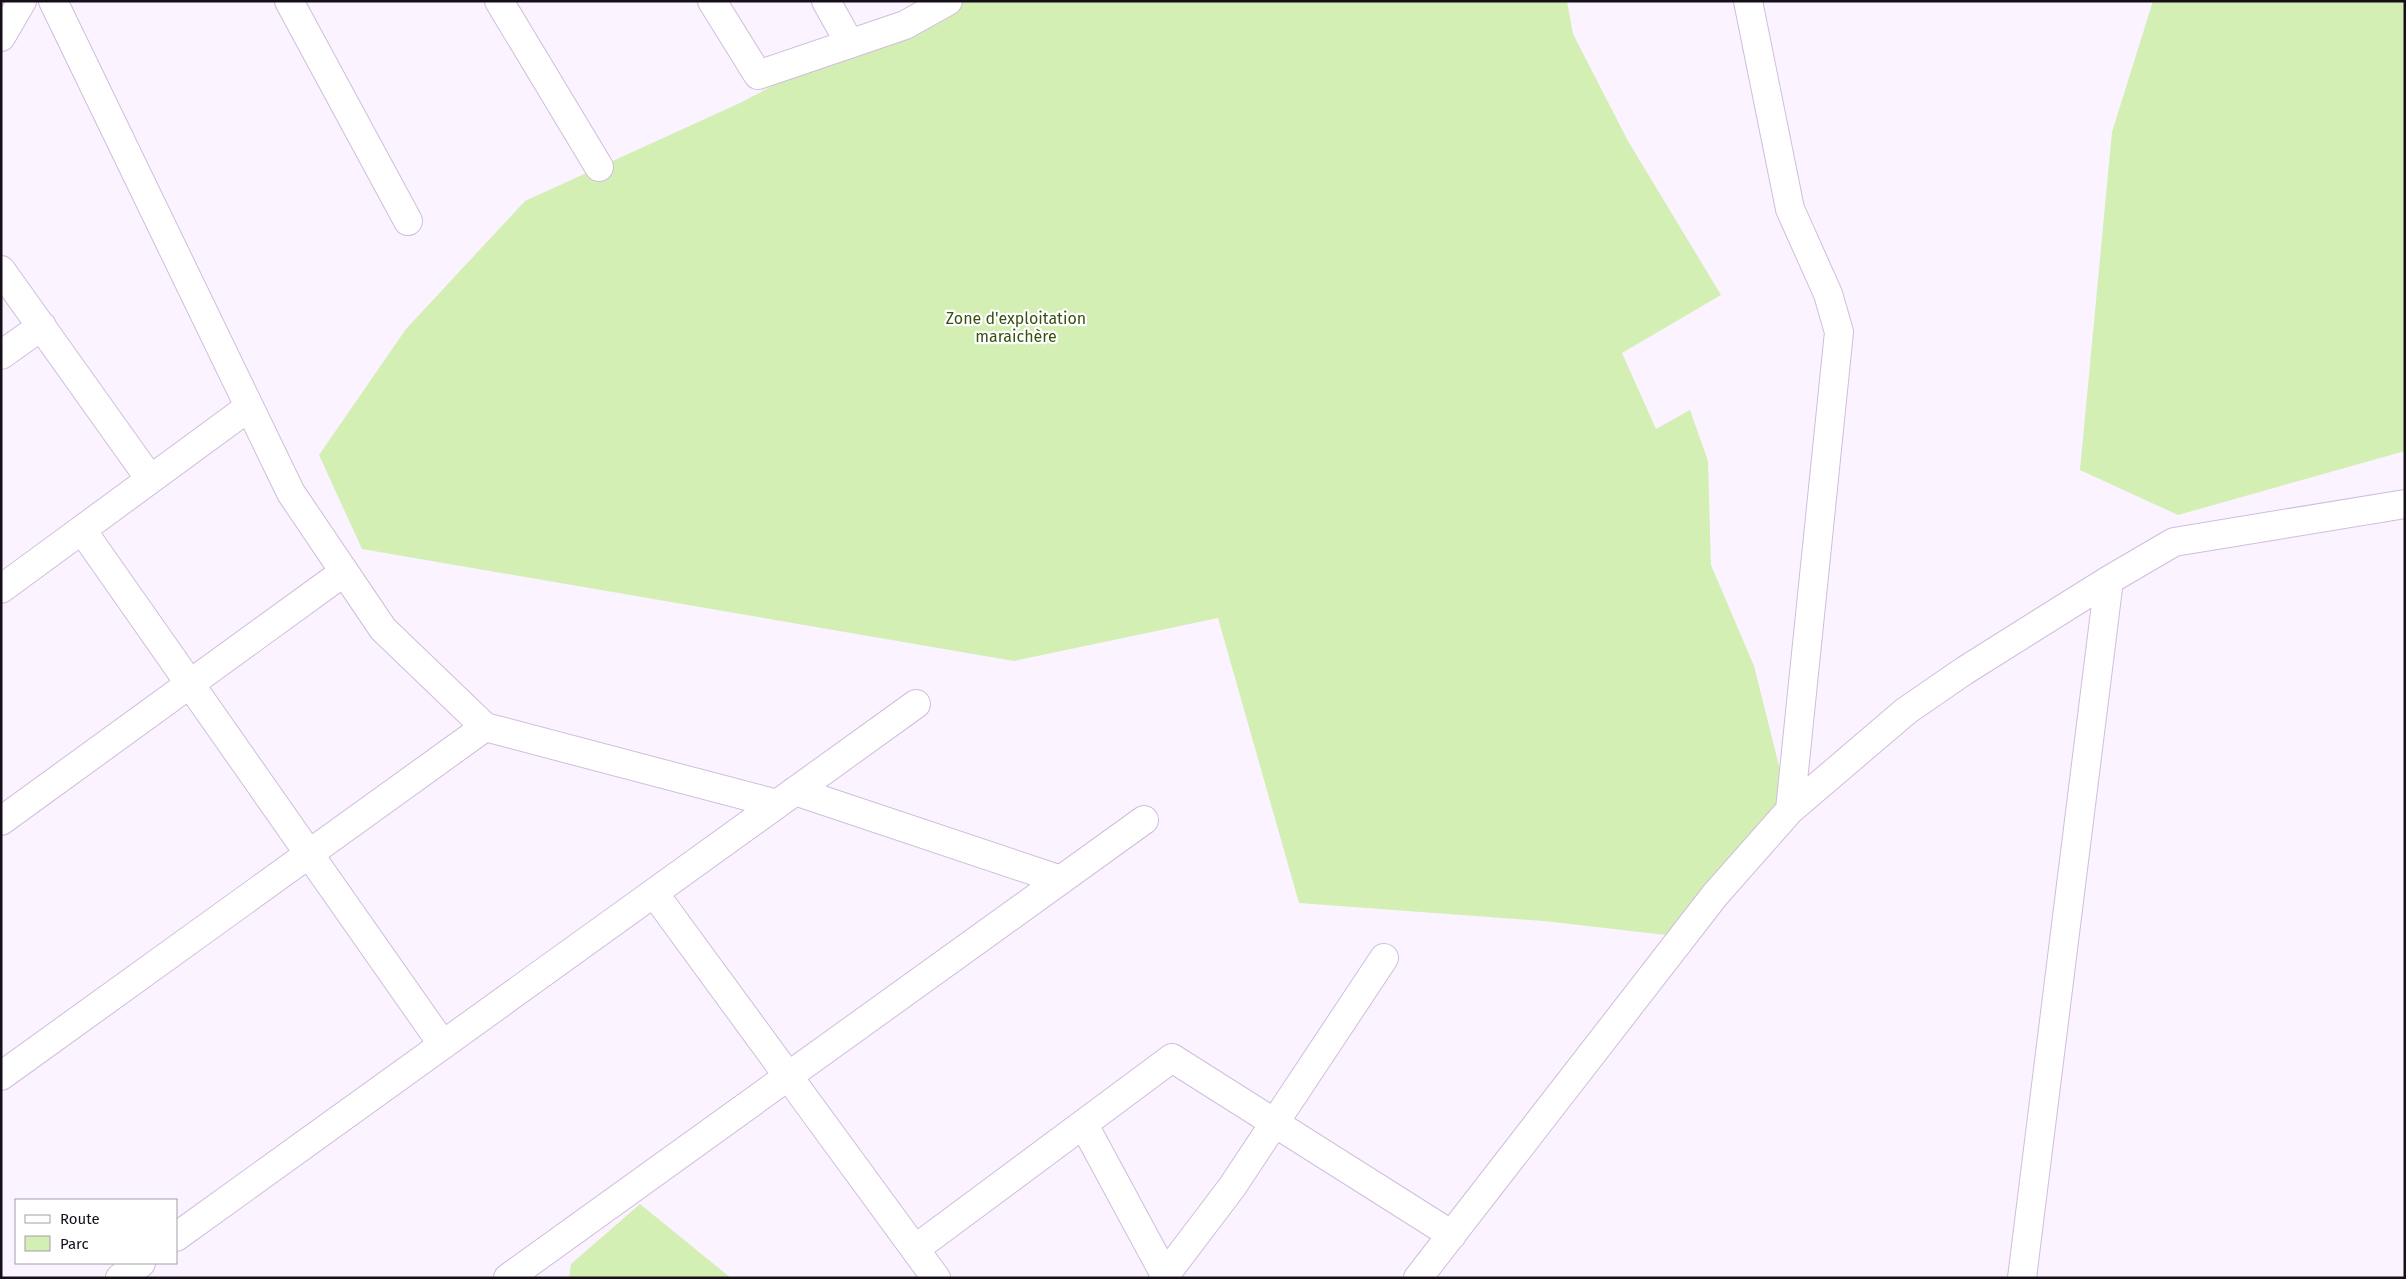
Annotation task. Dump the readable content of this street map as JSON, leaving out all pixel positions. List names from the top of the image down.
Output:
{
  "parks": ["Zone d'exploitation maraichère"],
  "legend": ["Route", "Parc"]
}
